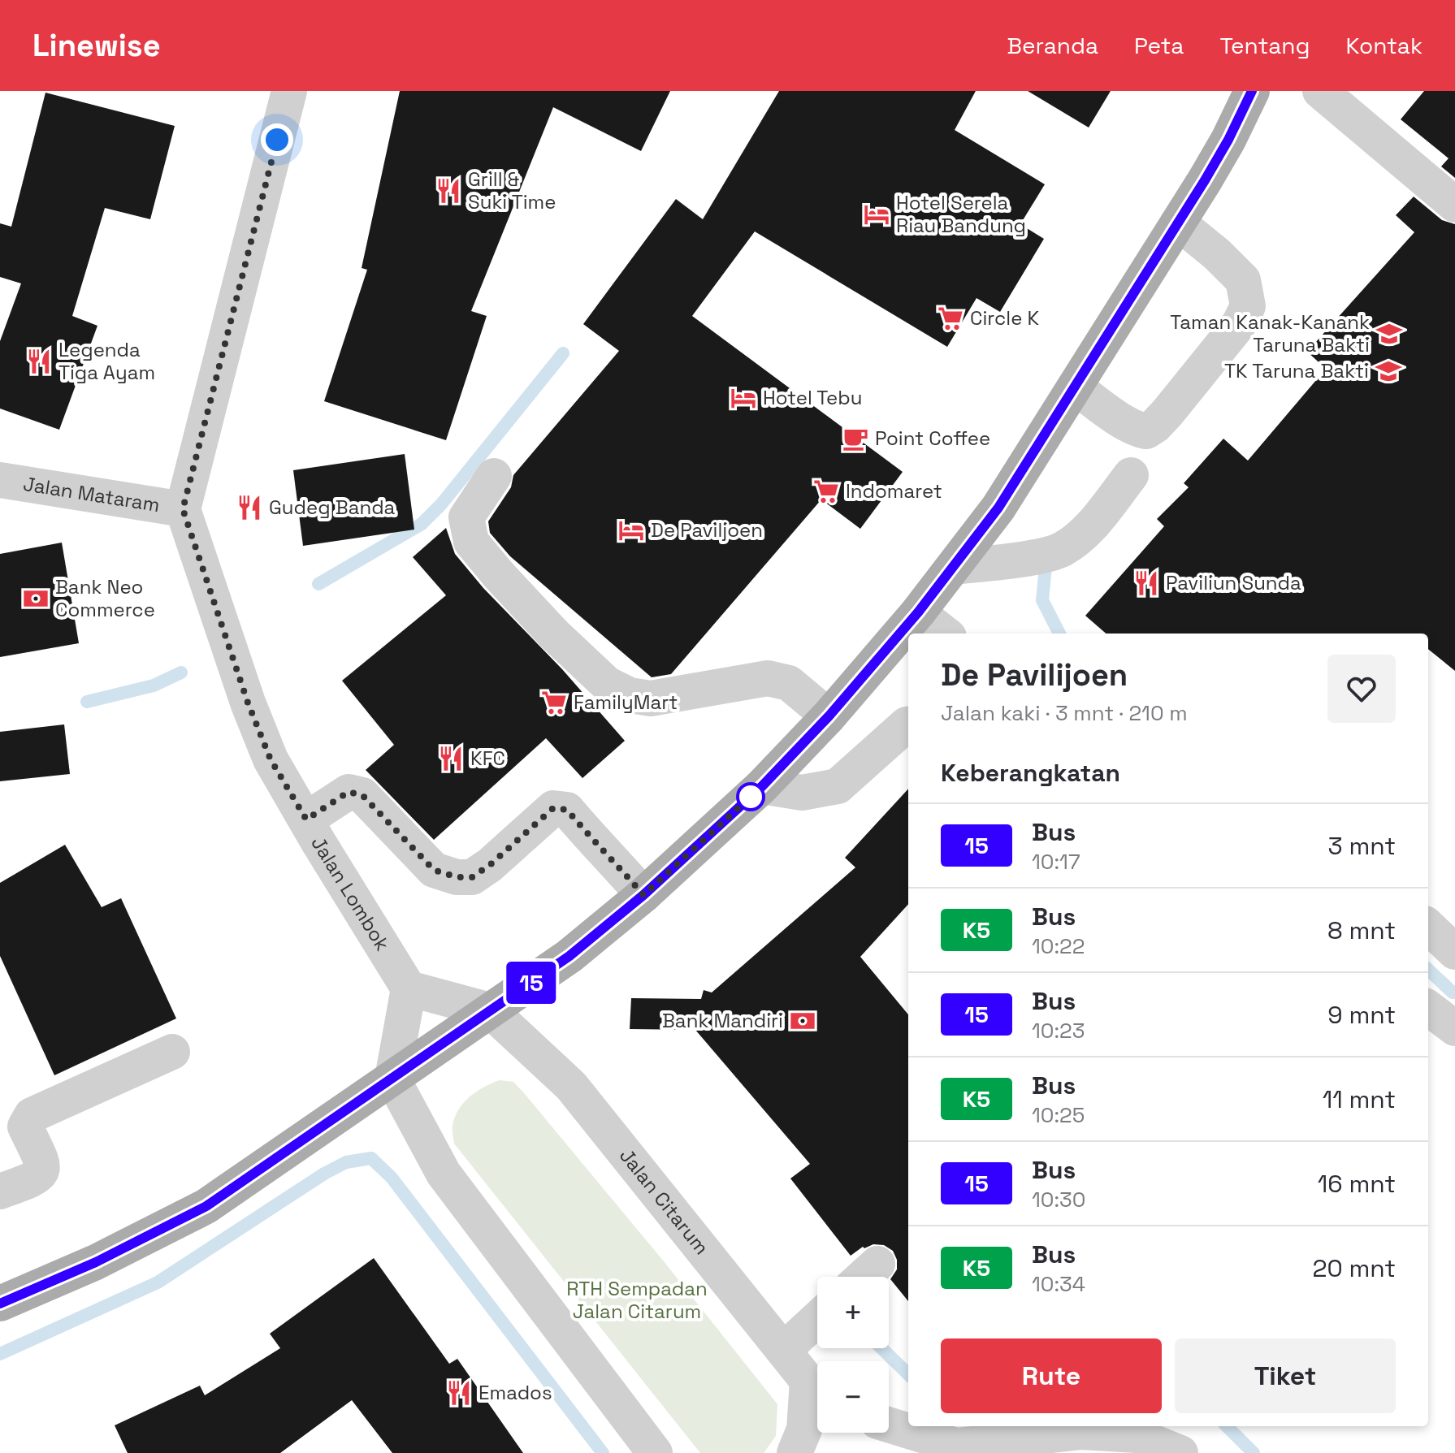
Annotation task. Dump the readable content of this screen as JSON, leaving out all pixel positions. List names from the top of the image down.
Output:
{
  "streets": {
    "street": ["Jalan Mataram", "Jalan Lombok", "Jalan Citarum"]
  },
  "crossings": [
    ["Jalan Mataram", "Jalan Lombok"]
  ],
  "parks": ["RTH Sempadan Jalan Citarum"],
  "places": {
    "restaurant": [
      "Grill & Suki Time",
      "Legenda Tiga Ayam",
      "Gudeg Banda",
      "Paviliun Sunda",
      "KFC",
      "Emados"
    ],
    "hotel": ["Hotel Serela Riau Bandung", "Hotel Tebu", "De Paviljoen"],
    "supermarket": ["Circle K", "Indomaret", "FamilyMart"],
    "school or university": ["Taman Kanak-Kanank Taruna Bakti", "TK Taruna Bakti"],
    "cafe": ["Point Coffee"],
    "bank": ["Bank Neo Commerce", "Bank Mandiri"]
  },
  "lines": ["bus line 15"],
  "page": {
    "header": "Linewise",
    "nav": [
      "Beranda",
      "Peta",
      "Tentang",
      "Kontak"
    ],
    "on_map": "15",
    "heading": [
      ["De Pavilijoen", "Jalan kaki · 3 mnt · 210 m"],
      "Keberangkatan"
    ],
    "list": [
      {
        "mark": "15",
        "name": "Bus",
        "note": "10:17",
        "value": "3 mnt"
      },
      {
        "mark": "K5",
        "name": "Bus",
        "note": "10:22",
        "value": "8 mnt"
      },
      {
        "mark": "15",
        "name": "Bus",
        "note": "10:23",
        "value": "9 mnt"
      },
      {
        "mark": "K5",
        "name": "Bus",
        "note": "10:25",
        "value": "11 mnt"
      },
      {
        "mark": "15",
        "name": "Bus",
        "note": "10:30",
        "value": "16 mnt"
      },
      {
        "mark": "K5",
        "name": "Bus",
        "note": "10:34",
        "value": "20 mnt"
      }
    ],
    "map_buttons": ["+", "−"],
    "buttons": ["Rute", "Tiket"]
  }
}
